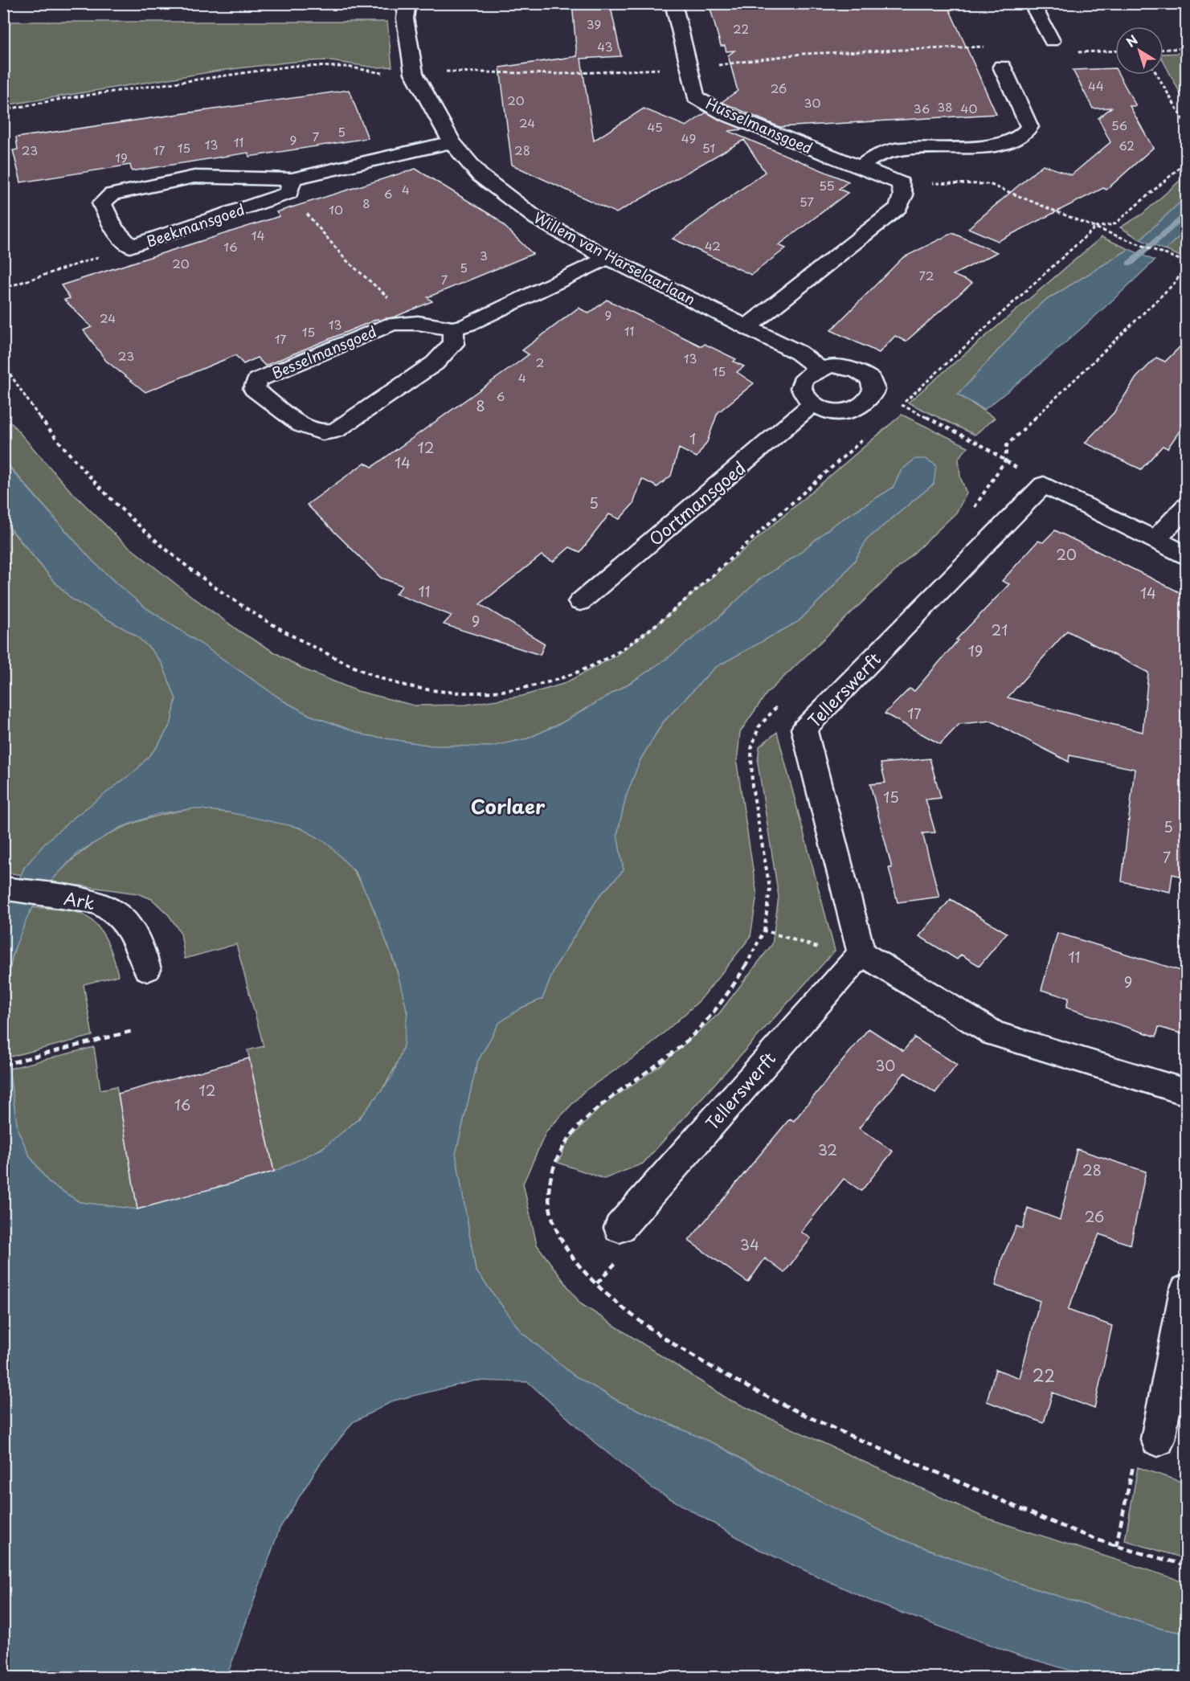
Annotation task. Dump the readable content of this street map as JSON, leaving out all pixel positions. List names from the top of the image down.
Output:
{
  "streets": {
    "street": [
      "Husselmansgoed",
      "Beekmansgoed",
      "Willem van Harselaarlaan",
      "Besselmansgoed",
      "Oortmansgoed",
      "Tellerswerft",
      "Ark"
    ]
  },
  "crossings": [
    ["Beekmansgoed", "Willem van Harselaarlaan"],
    ["Willem van Harselaarlaan", "Besselmansgoed"]
  ],
  "districts": ["Corlaer"],
  "house_numbers": [
    "39",
    "22",
    "43",
    "44",
    "26",
    "20",
    "30",
    "38",
    "36",
    "40",
    "24",
    "56",
    "45",
    "5",
    "7",
    "49",
    "9",
    "11",
    "13",
    "62",
    "15",
    "51",
    "23",
    "17",
    "28",
    "19",
    "55",
    "4",
    "6",
    "57",
    "8",
    "10",
    "14",
    "42",
    "16",
    "3",
    "20",
    "5",
    "72",
    "7",
    "9",
    "24",
    "13",
    "11",
    "15",
    "17",
    "23",
    "13",
    "2",
    "15",
    "4",
    "6",
    "8",
    "1",
    "12",
    "14",
    "5",
    "20",
    "11",
    "14",
    "9",
    "21",
    "19",
    "17",
    "15",
    "5",
    "7",
    "11",
    "9",
    "30",
    "12",
    "16",
    "32",
    "28",
    "26",
    "34",
    "22"
  ],
  "north": "top left"
}
